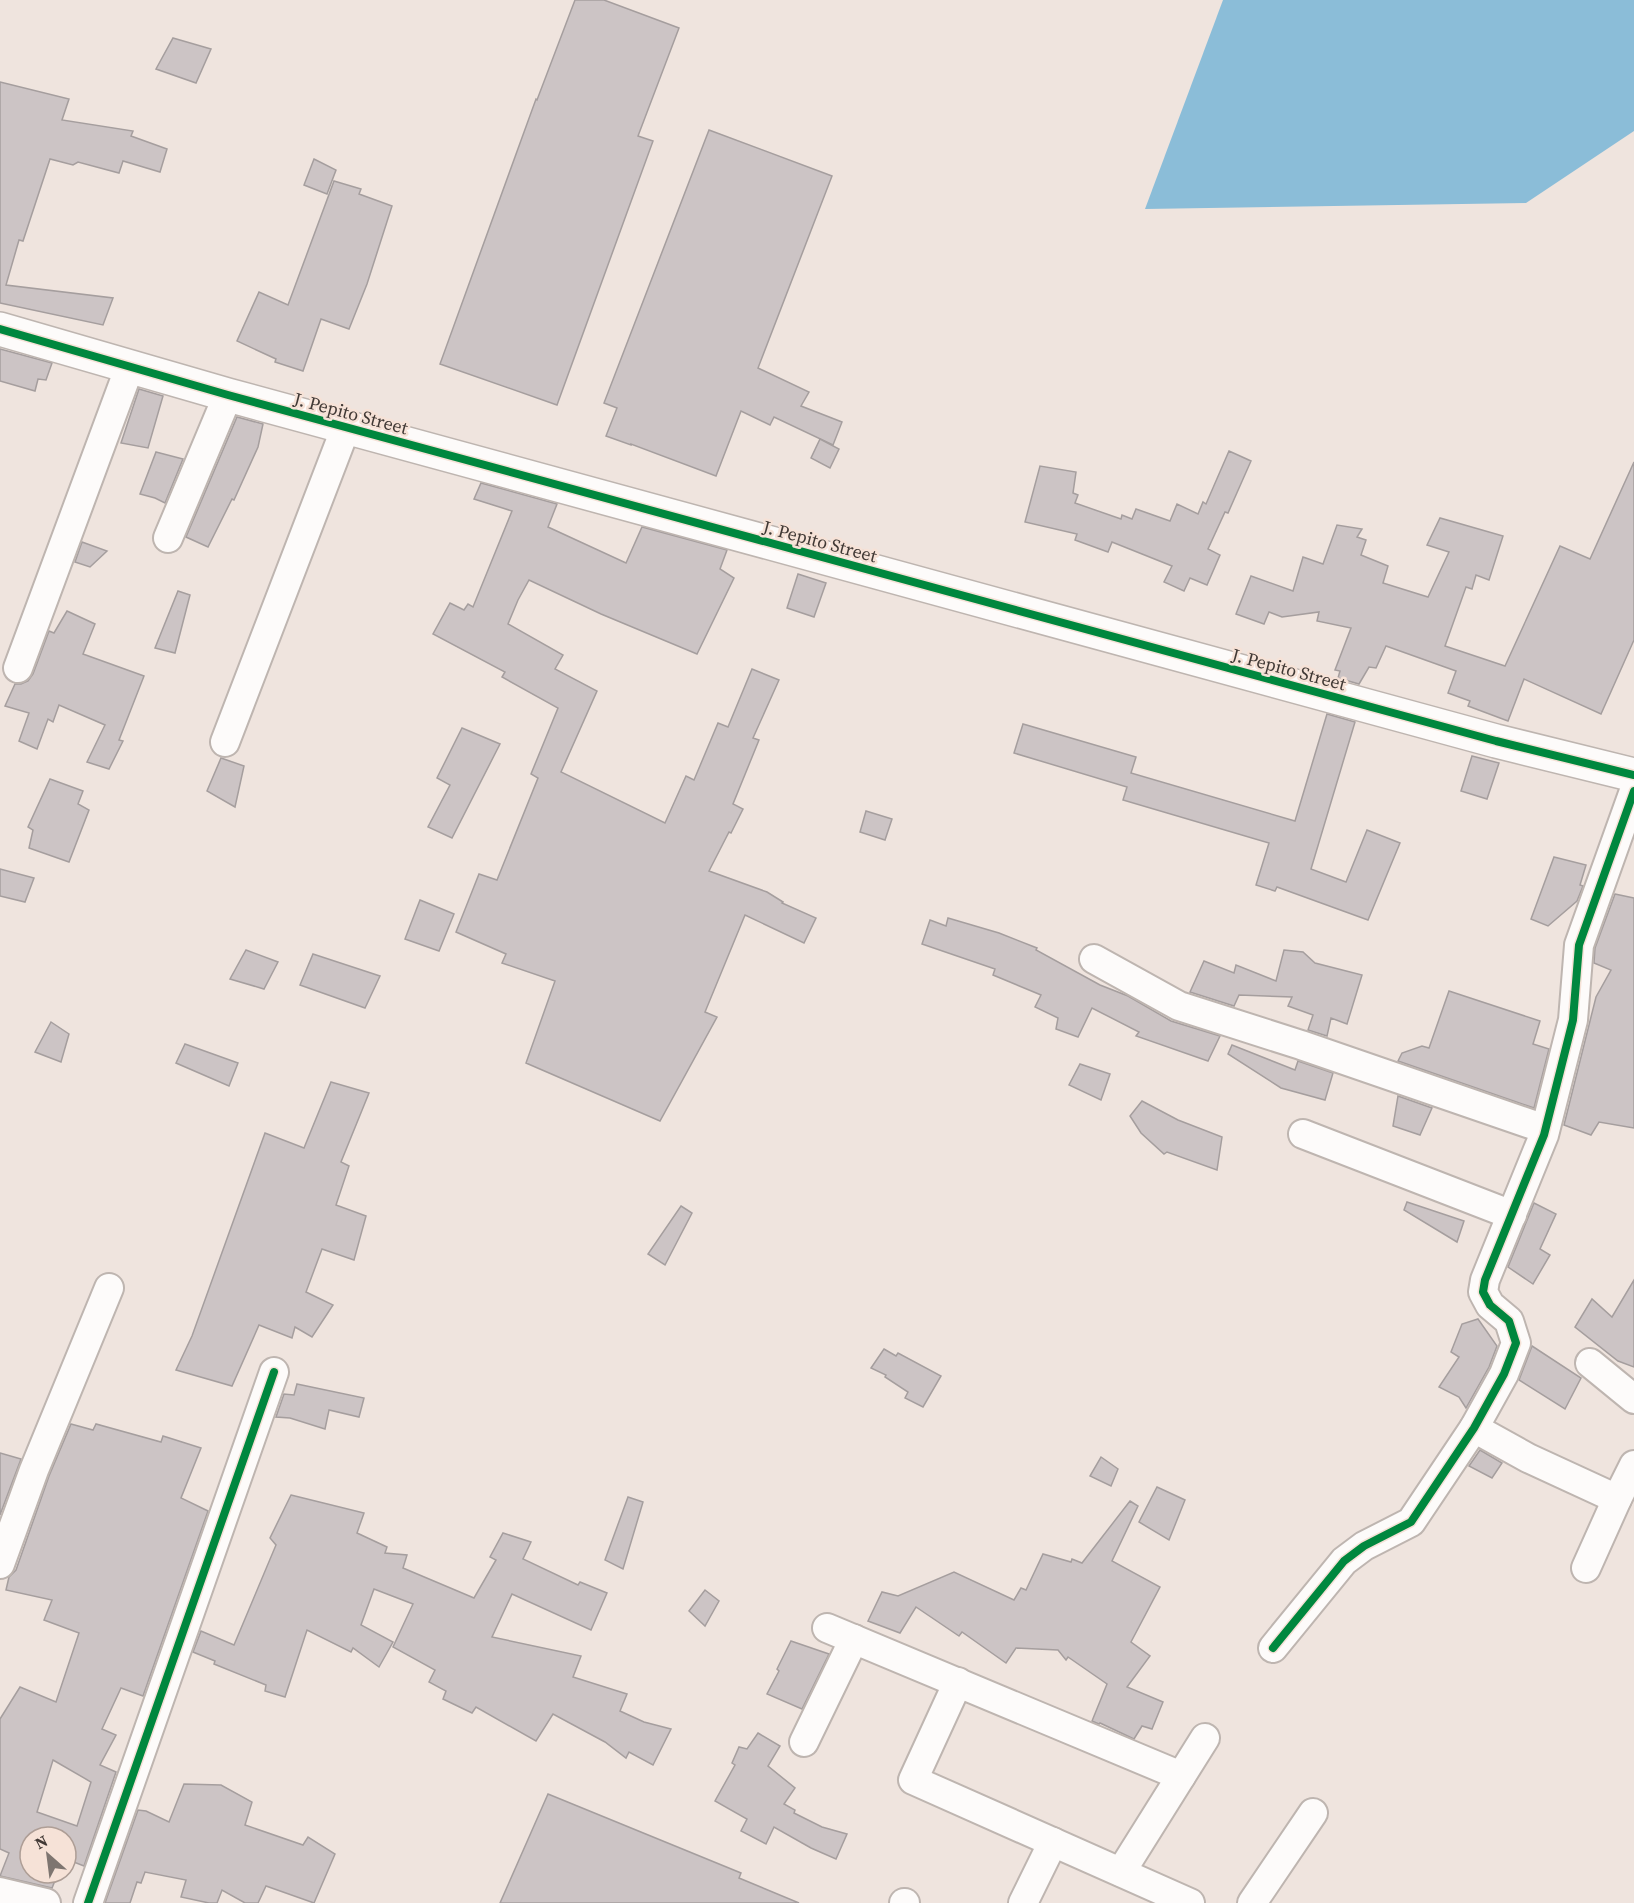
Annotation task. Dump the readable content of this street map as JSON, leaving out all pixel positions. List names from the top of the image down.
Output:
{
  "streets": {
    "street": ["J. Pepito Street"]
  },
  "north": "top left"
}
